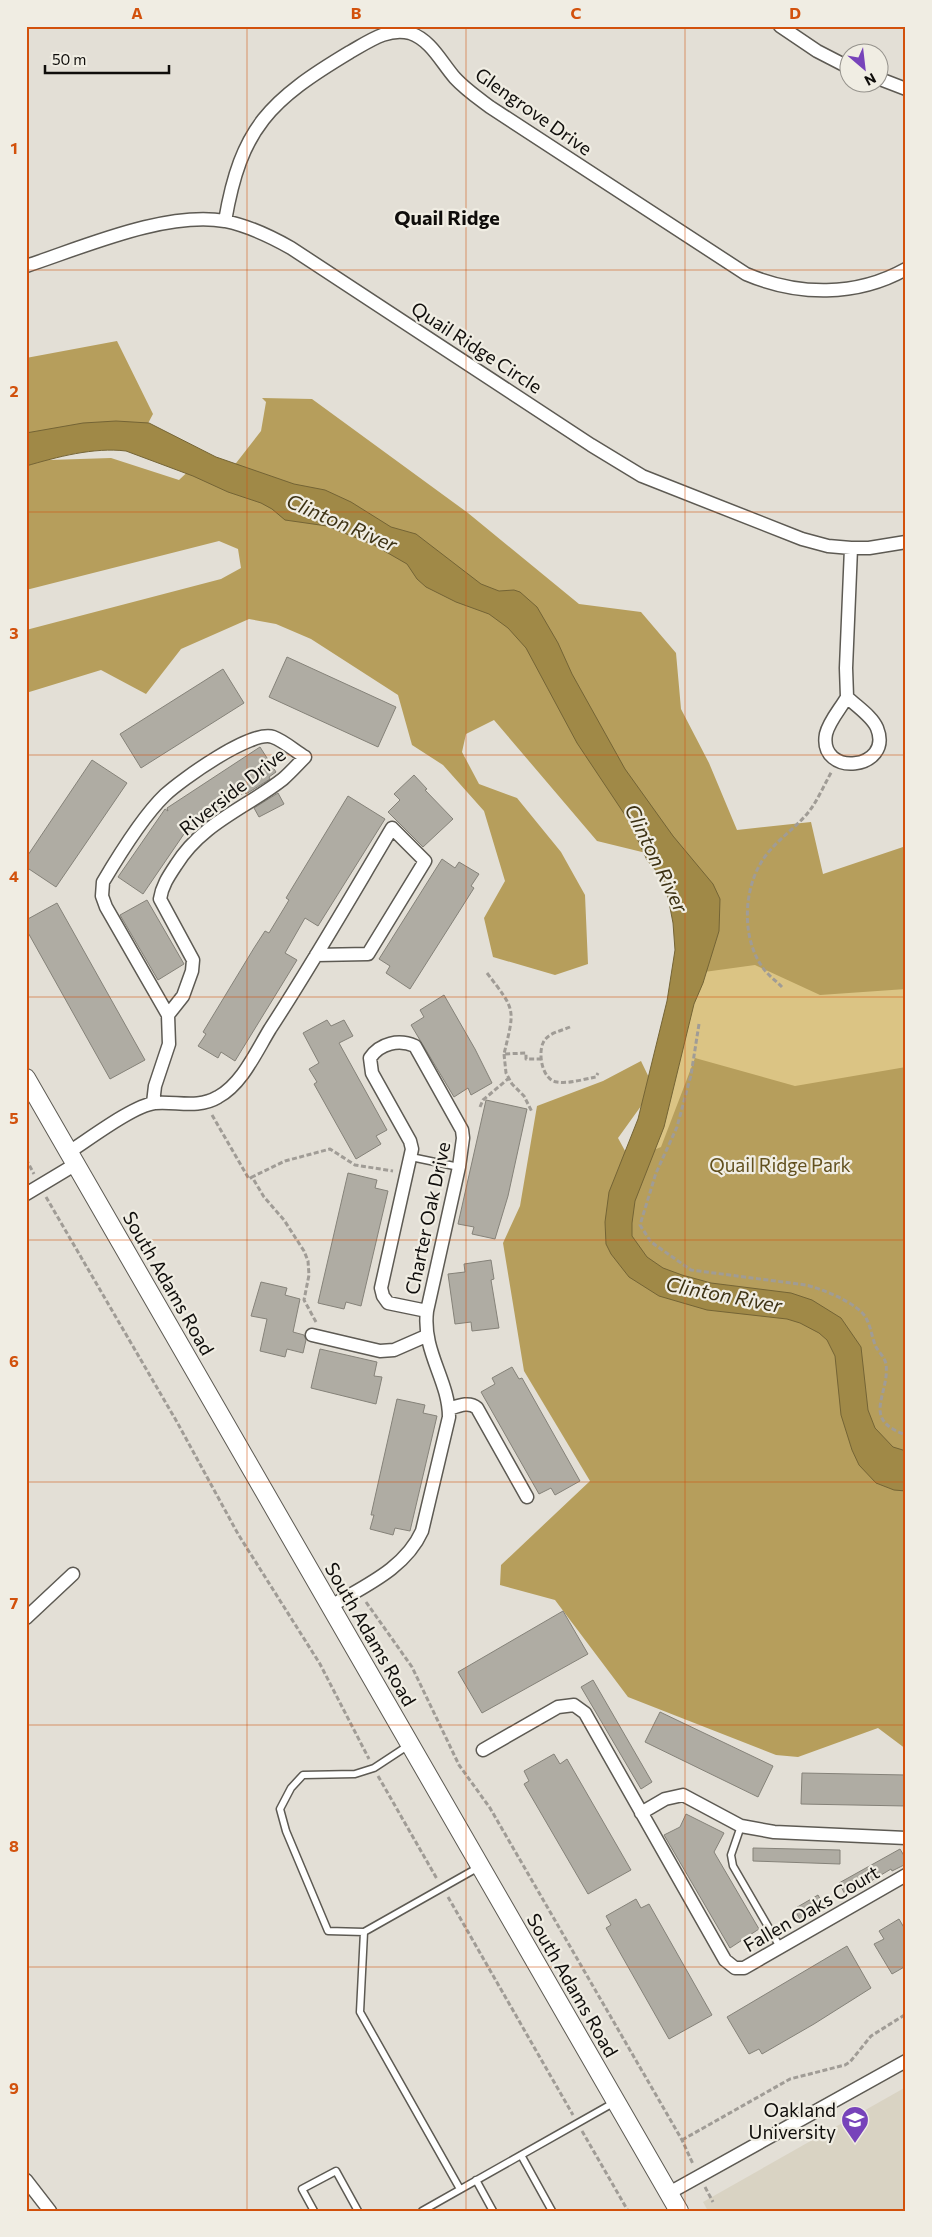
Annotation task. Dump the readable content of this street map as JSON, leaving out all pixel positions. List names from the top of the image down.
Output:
{
  "streets": {
    "main road": ["South Adams Road"],
    "street": [
      "Glengrove Drive",
      "Quail Ridge Circle",
      "Riverside Drive",
      "Charter Oak Drive",
      "Fallen Oaks Court"
    ]
  },
  "crossings": [
    ["Glengrove Drive", "Quail Ridge Circle"],
    ["Charter Oak Drive", "South Adams Road"]
  ],
  "districts": ["Quail Ridge"],
  "water": ["Clinton River"],
  "parks": ["Quail Ridge Park"],
  "places": {
    "school or university": ["Oakland University"]
  },
  "scale_bar": "50 m",
  "north": "bottom right",
  "grid": {
    "columns": [
      "A",
      "B",
      "C",
      "D"
    ],
    "rows": [
      "1",
      "2",
      "3",
      "4",
      "5",
      "6",
      "7",
      "8",
      "9"
    ]
  }
}
